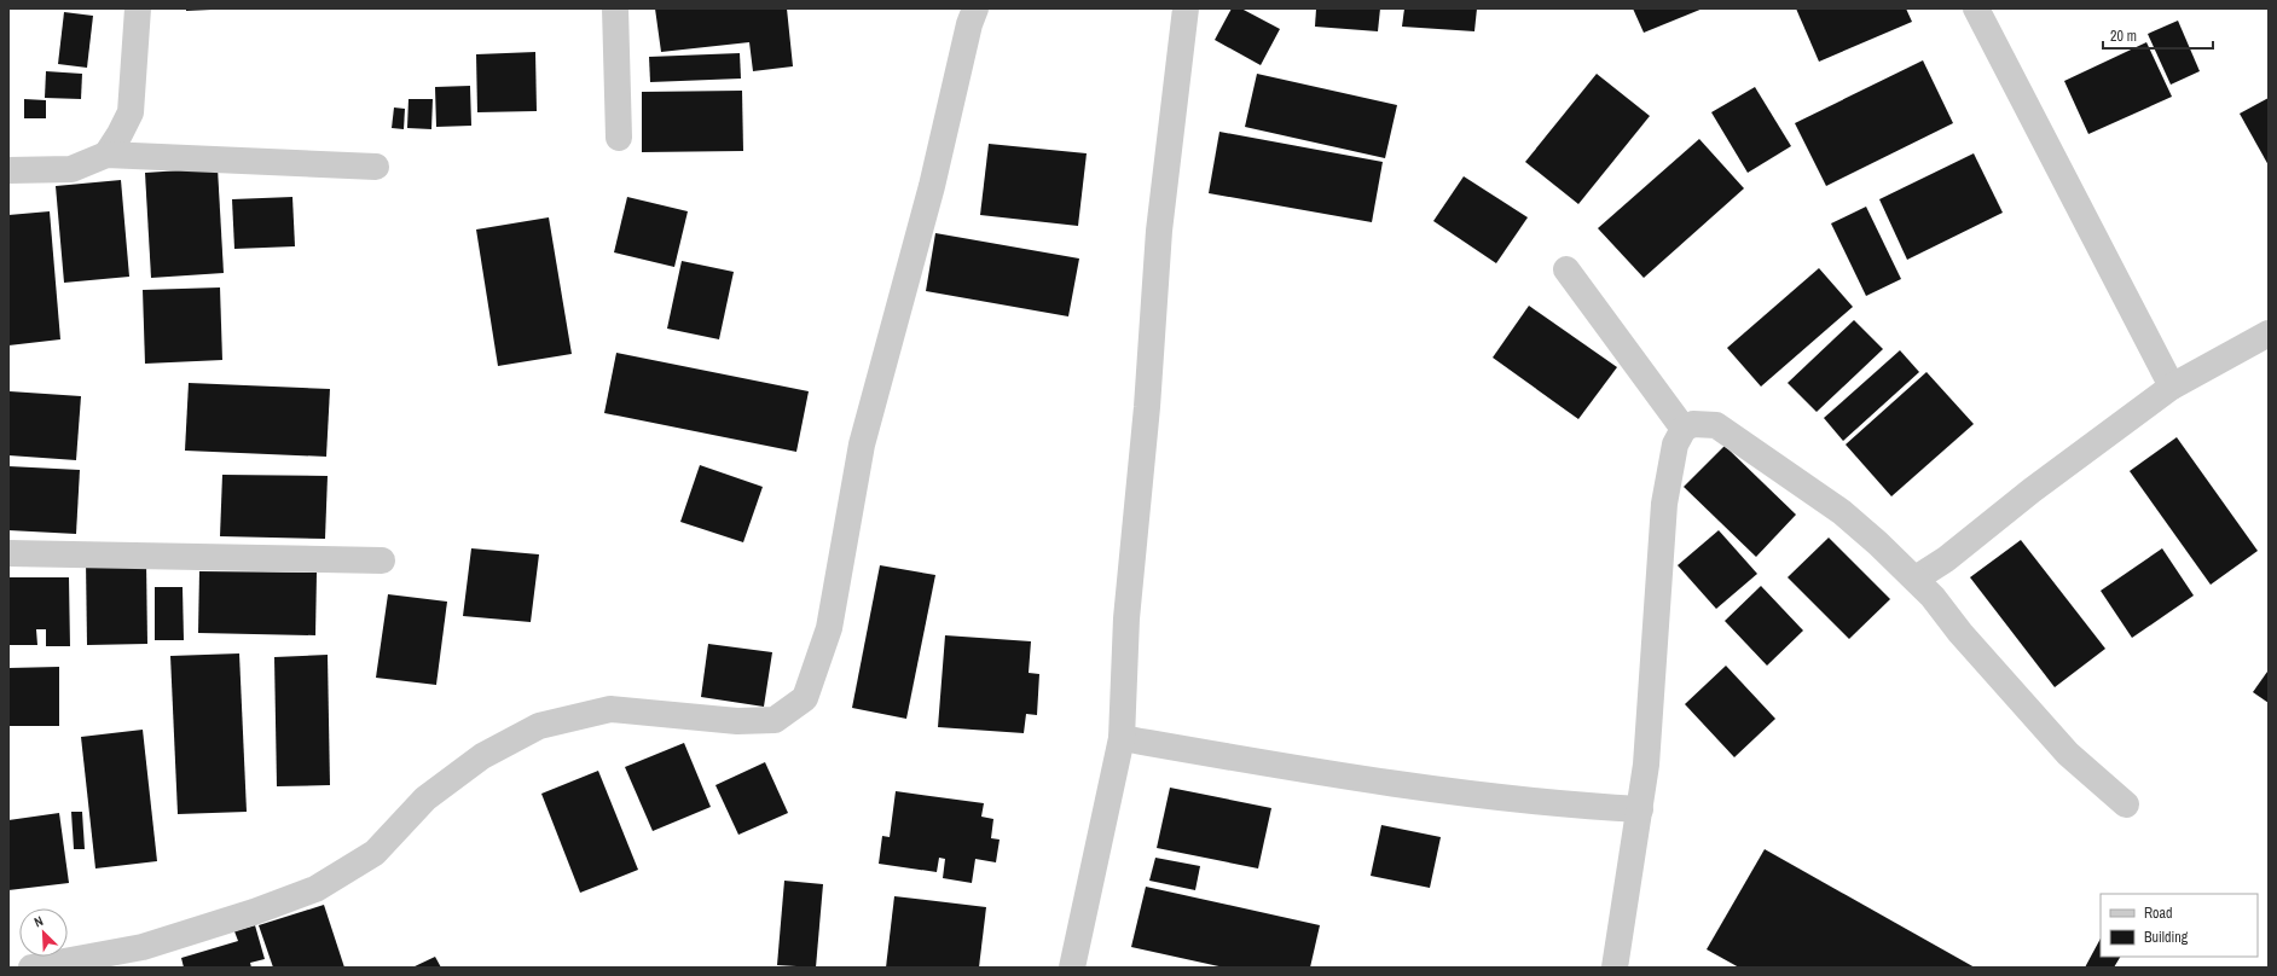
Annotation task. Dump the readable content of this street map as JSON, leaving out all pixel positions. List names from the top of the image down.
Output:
{
  "legend": ["Road", "Building"],
  "scale_bar": "20 m",
  "north": "top left"
}
